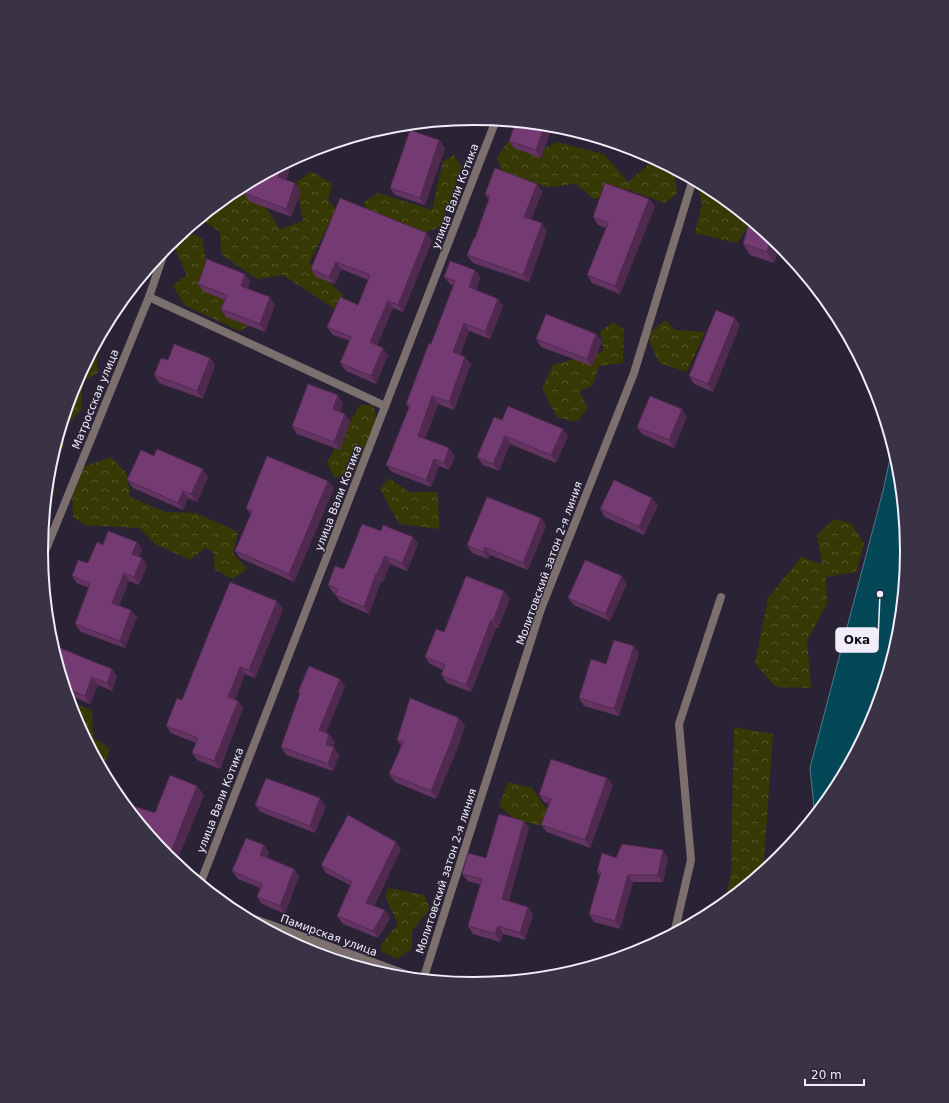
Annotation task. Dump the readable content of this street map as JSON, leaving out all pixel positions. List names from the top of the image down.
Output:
{
  "streets": {
    "street": [
      "улица Вали Котика",
      "Матросская улица",
      "Молитовский затон 2-я линия",
      "Памирская улица"
    ]
  },
  "places": ["Ока"],
  "scale_bar": "20 m"
}
